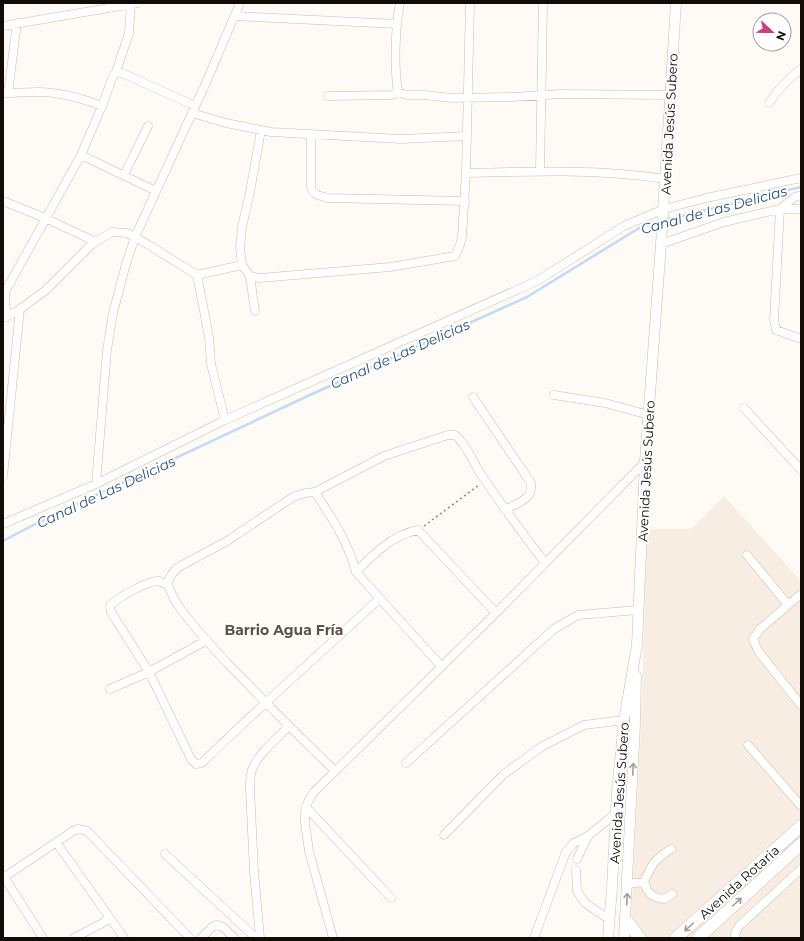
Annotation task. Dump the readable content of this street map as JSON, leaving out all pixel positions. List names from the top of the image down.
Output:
{
  "streets": {
    "highway": ["Avenida Rotaria"],
    "main road": ["Avenida Jesús Subero"]
  },
  "districts": ["Barrio Agua Fría"],
  "water": ["Canal de Las Delicias"],
  "north": "right"
}
